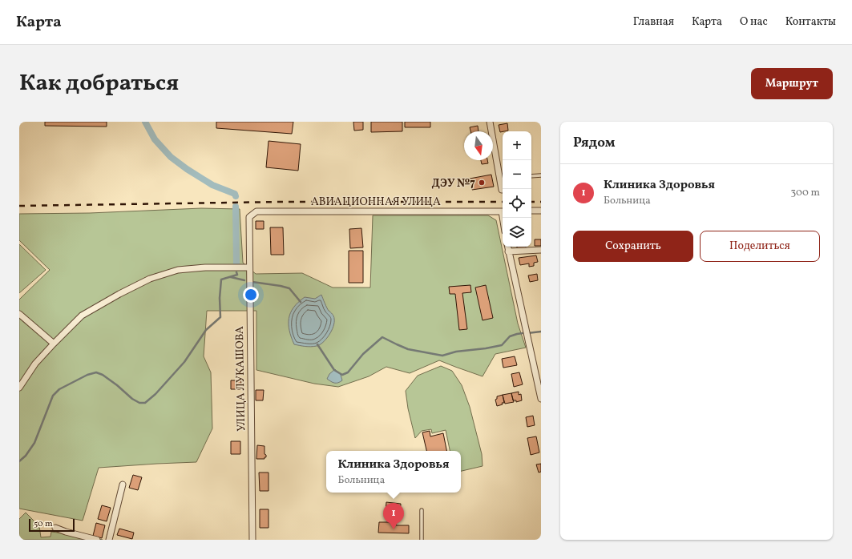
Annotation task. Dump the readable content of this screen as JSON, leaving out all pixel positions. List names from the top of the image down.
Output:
{
  "streets": {
    "street": ["АВИАЦИОННАЯ УЛИЦА", "УЛИЦА ЛУКАШОВА"]
  },
  "crossings": [
    ["АВИАЦИОННАЯ УЛИЦА", "УЛИЦА ЛУКАШОВА"]
  ],
  "places": ["ДЭУ №7"],
  "scale_bar": "50 m",
  "north": "bottom",
  "page": {
    "header": "Карта",
    "nav": [
      "Главная",
      "Карта",
      "О нас",
      "Контакты"
    ],
    "title": "Как добраться",
    "buttons": [
      "Маршрут",
      ["Сохранить", "Поделиться"]
    ],
    "heading": "Рядом",
    "map_buttons": ["+", "−"],
    "list": [
      {
        "mark": "1",
        "name": "Клиника Здоровья",
        "note": "Больница",
        "value": "300 m"
      }
    ],
    "popup": ["Клиника Здоровья", "Больница"],
    "pins": "1",
    "scale": "50 m"
  }
}
